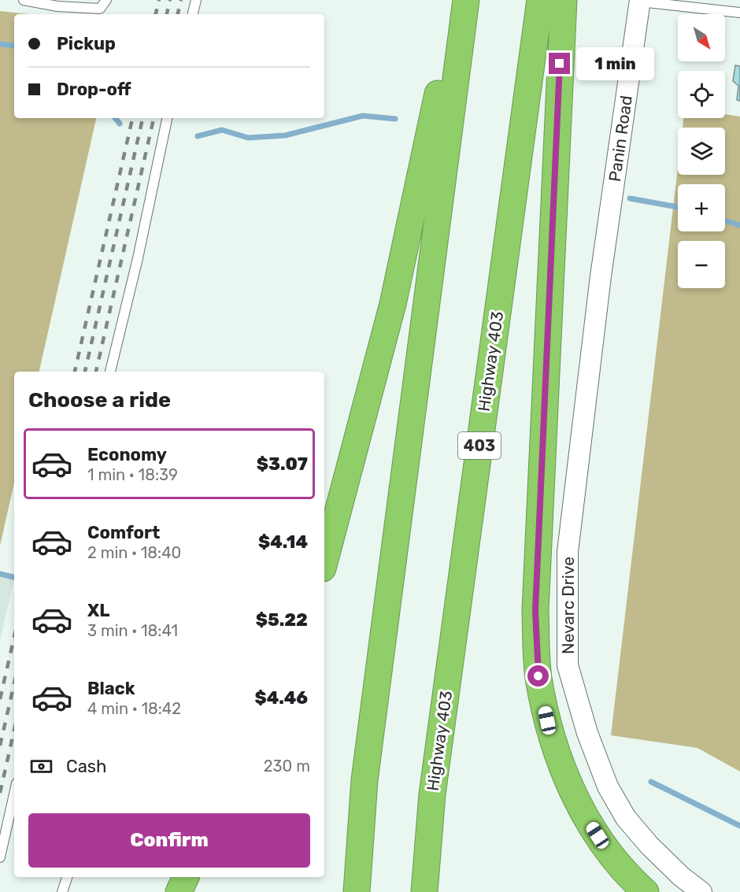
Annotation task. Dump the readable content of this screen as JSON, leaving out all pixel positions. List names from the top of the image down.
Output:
{
  "streets": {
    "highway": ["Highway 403", "403"],
    "street": ["Panin Road", "Nevarc Drive"]
  },
  "crossings": [
    ["Panin Road", "Nevarc Drive"]
  ],
  "north": "bottom right",
  "page": {
    "map_buttons": ["+", "−"],
    "banner": ["Pickup", "Drop-off"],
    "bubble": "1 min",
    "heading": "Choose a ride",
    "list": [
      {
        "name": "Economy",
        "note": "1 min · 18:39",
        "value": "$3.07"
      },
      {
        "name": "Comfort",
        "note": "2 min · 18:40",
        "value": "$4.14"
      },
      {
        "name": "XL",
        "note": "3 min · 18:41",
        "value": "$5.22"
      },
      {
        "name": "Black",
        "note": "4 min · 18:42",
        "value": "$4.46"
      }
    ],
    "pay": ["Cash", "230 m"],
    "buttons": "Confirm"
  }
}
